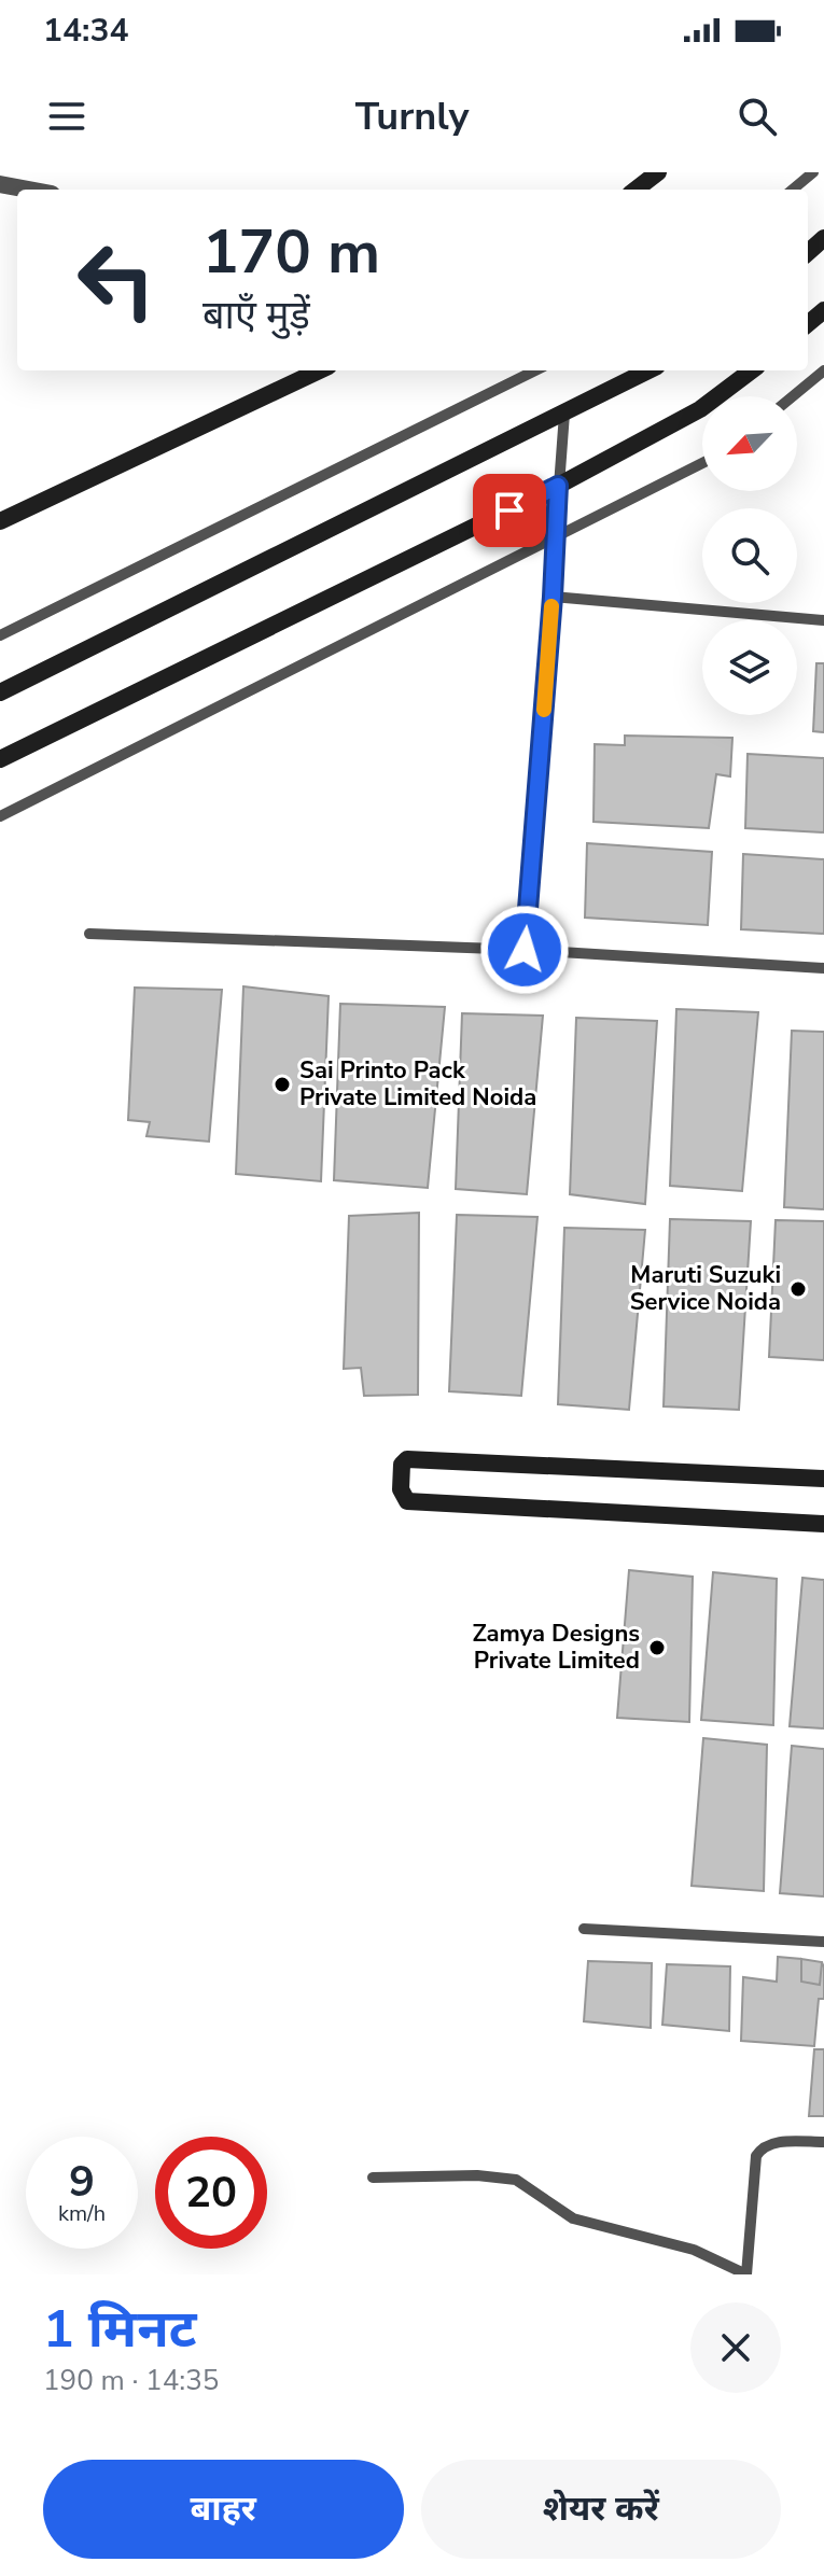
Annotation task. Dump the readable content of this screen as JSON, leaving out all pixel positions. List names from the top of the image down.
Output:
{
  "places": ["Sai Printo Pack Private Limited Noida", "Maruti Suzuki Service Noida", "Zamya Designs Private Limited"],
  "north": "bottom left",
  "page": {
    "status": "14:34",
    "header": "Turnly",
    "turn": ["170 m", "बाएँ मुड़ें"],
    "speed": "9 km/h",
    "limit": "20",
    "heading": ["1 मिनट", "190 m · 14:35"],
    "buttons": ["बाहर", "शेयर करें"]
  }
}
